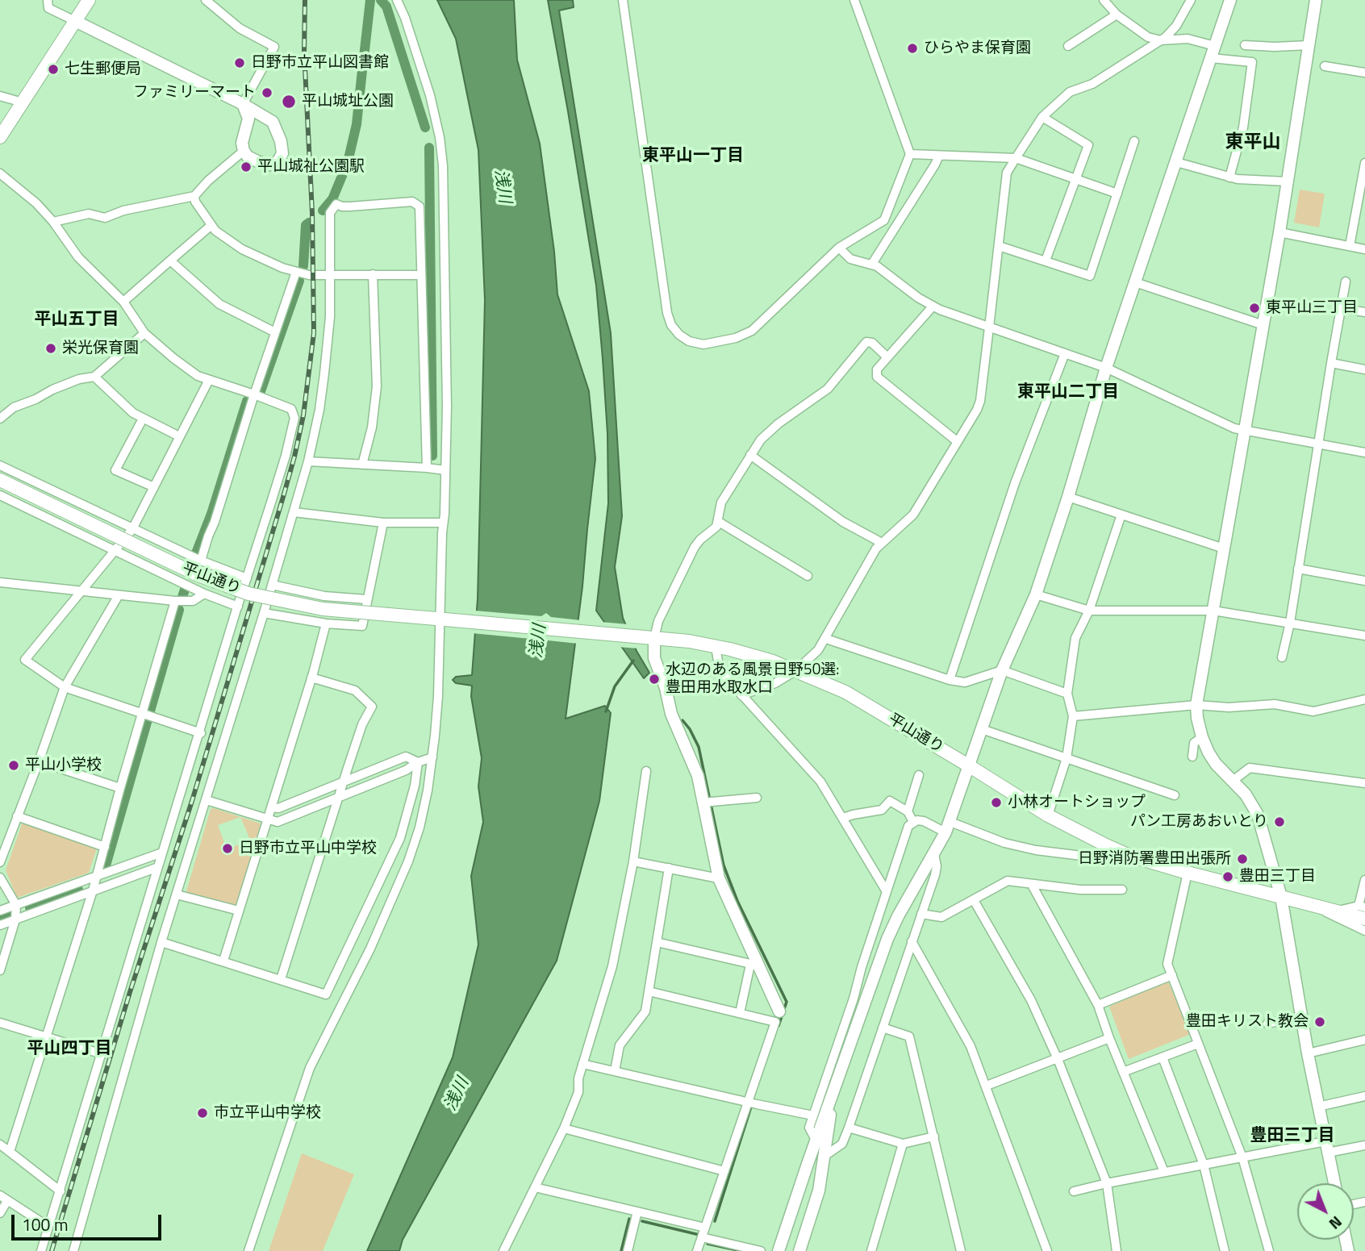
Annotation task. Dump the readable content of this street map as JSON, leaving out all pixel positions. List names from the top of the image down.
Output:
{
  "streets": {
    "main road": ["平山通り"]
  },
  "districts": [
    "東平山",
    "東平山一丁目",
    "平山五丁目",
    "東平山二丁目",
    "平山四丁目",
    "豊田三丁目"
  ],
  "water": ["浅川"],
  "places": [
    "ひらやま保育園",
    "日野市立平山図書館",
    "七生郵便局",
    "ファミリーマート",
    "平山城址公園",
    "平山城祉公園駅",
    "東平山三丁目",
    "栄光保育園",
    "水辺のある風景日野50選: 豊田用水取水口",
    "平山小学校",
    "小林オートショップ",
    "パン工房あおいとり",
    "日野市立平山中学校",
    "日野消防署豊田出張所",
    "豊田三丁目",
    "豊田キリスト教会",
    "市立平山中学校"
  ],
  "scale_bar": "100 m",
  "north": "bottom right"
}
